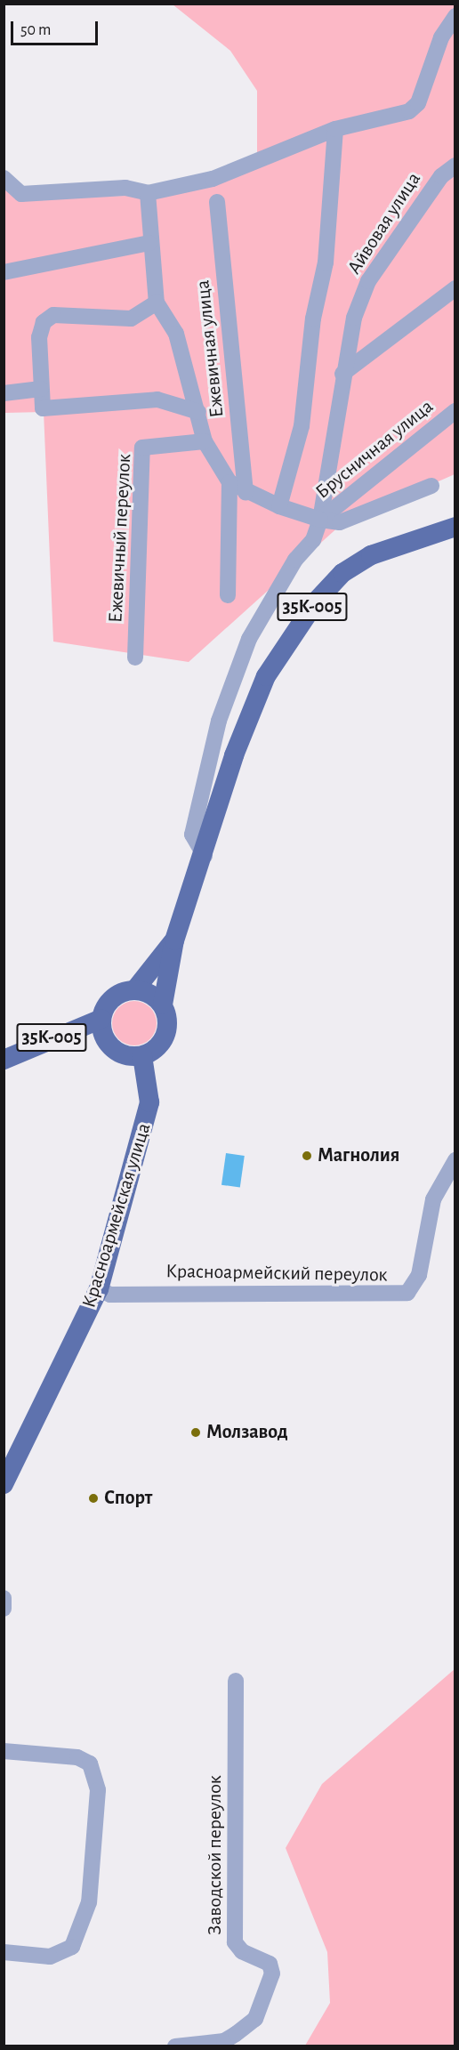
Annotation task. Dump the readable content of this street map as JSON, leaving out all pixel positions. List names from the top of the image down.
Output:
{
  "streets": {
    "main road": ["35К-005", "Красноармейская улица"],
    "street": [
      "Айвовая улица",
      "Ежевичная улица",
      "Брусничная улица",
      "Ежевичный переулок",
      "Красноармейский переулок",
      "Заводской переулок"
    ]
  },
  "crossings": [
    ["Айвовая улица", "Брусничная улица"],
    ["35К-005", "Красноармейская улица"],
    ["Красноармейская улица", "Красноармейский переулок"]
  ],
  "places": ["Магнолия", "Молзавод", "Спорт"],
  "scale_bar": "50 m"
}
